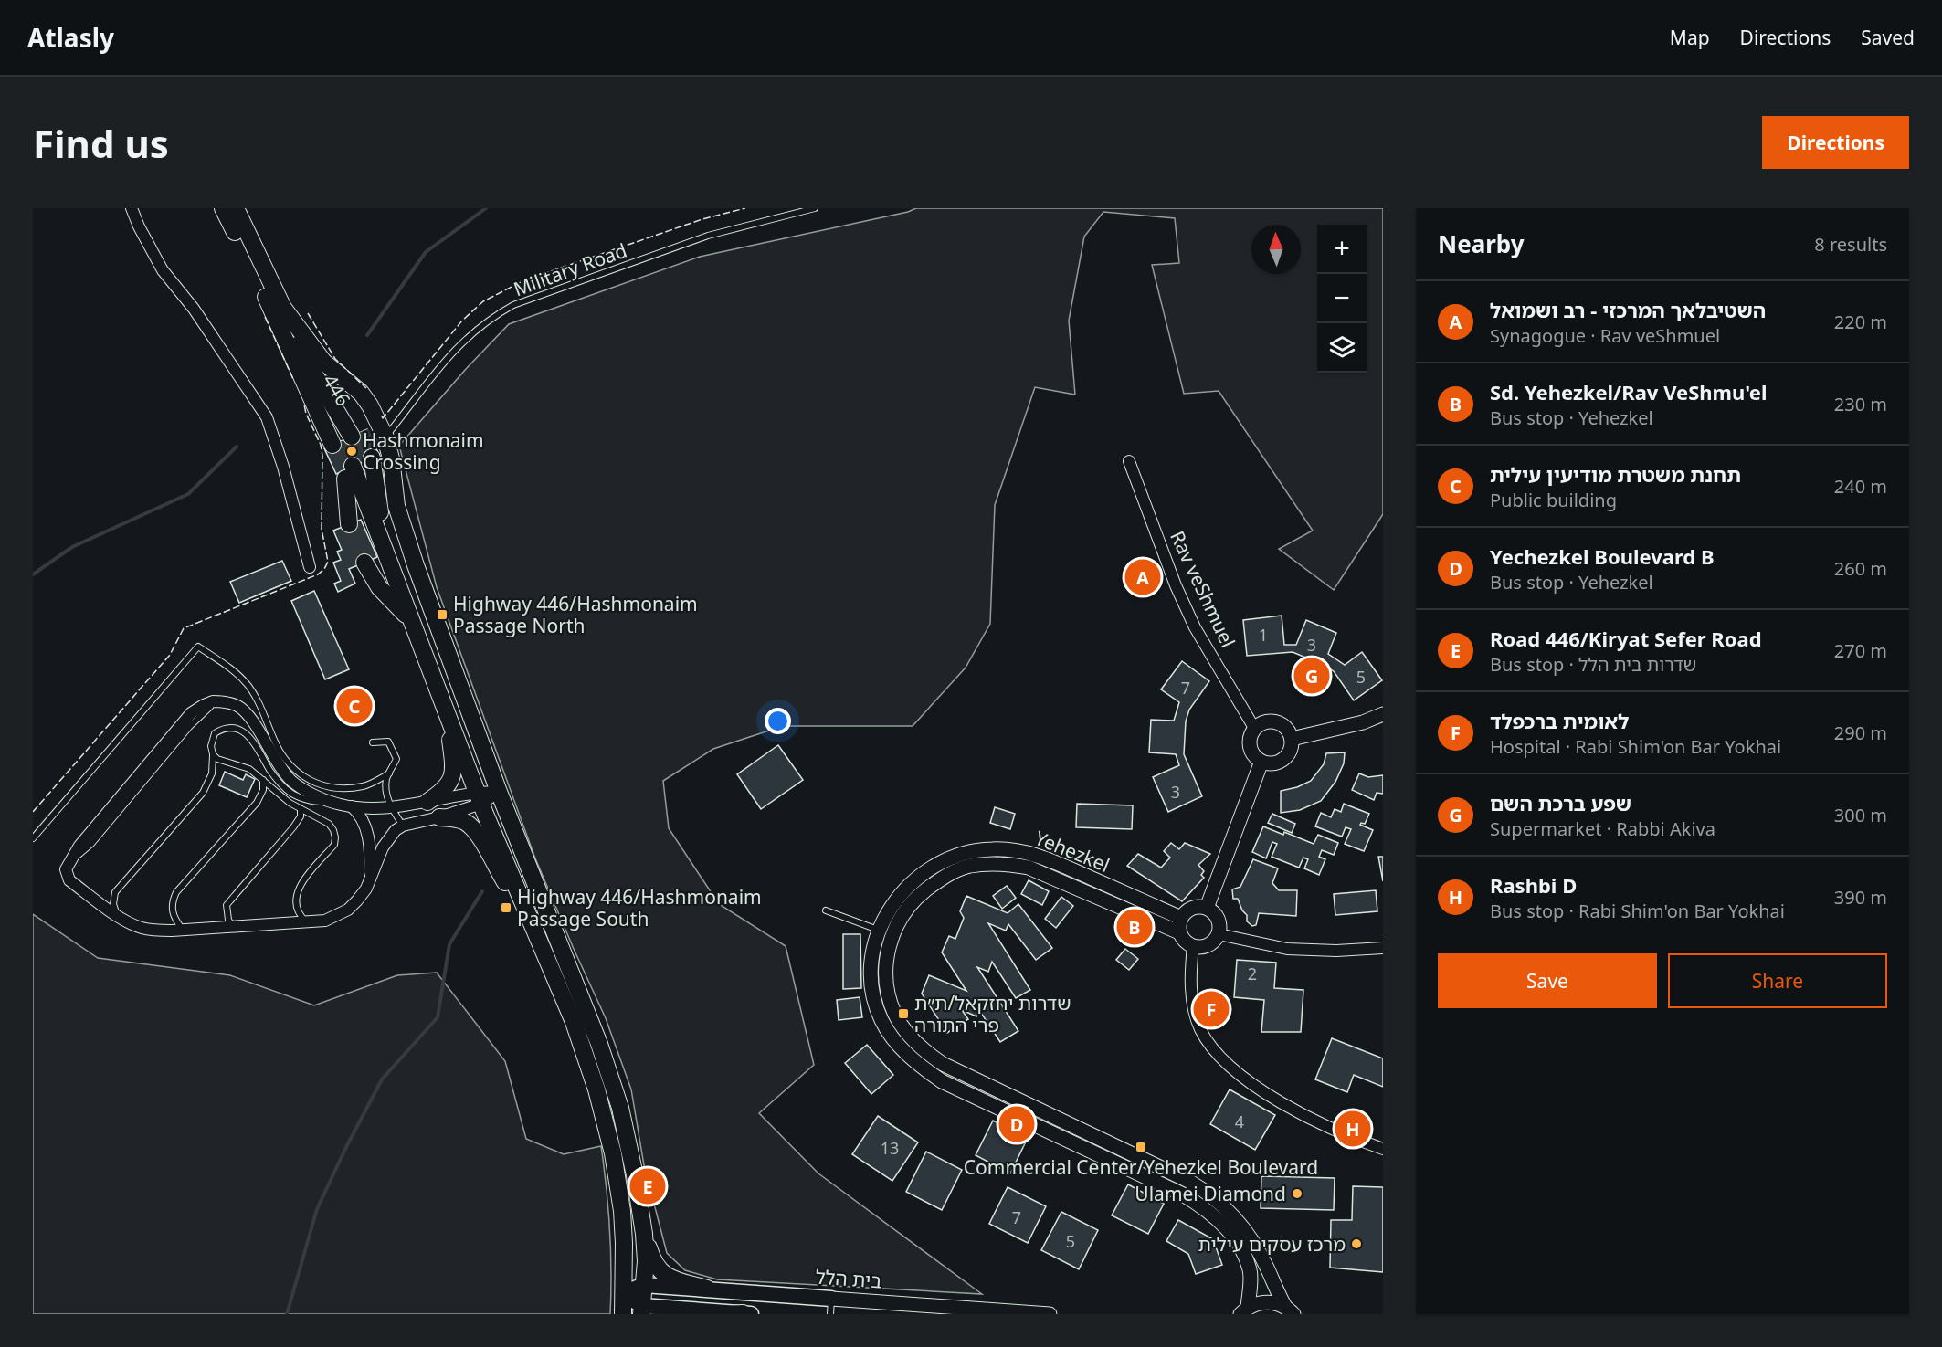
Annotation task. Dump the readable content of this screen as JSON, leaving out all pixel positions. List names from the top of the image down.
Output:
{
  "streets": {
    "main road": ["446", "בית הלל"],
    "street": ["Rav veShmuel", "Yehezkel"],
    "lane": ["Military Road"]
  },
  "crossings": [
    ["Military Road", "446"],
    ["446", "בית הלל"]
  ],
  "places": {
    "other": ["Hashmonaim Crossing", "Ulamei Diamond", "מרכז עסקים עילית"],
    "transit": [
      "Highway 446/Hashmonaim Passage North",
      "Highway 446/Hashmonaim Passage South",
      "שדרות יחזקאל/ת״ת פרי התורה",
      "Commercial Center/Yehezkel Boulevard"
    ]
  },
  "house_numbers": [
    "1",
    "3",
    "5",
    "7",
    "3",
    "2",
    "4",
    "13",
    "7",
    "5"
  ],
  "north": "top",
  "page": {
    "header": "Atlasly",
    "nav": ["Map", "Directions", "Saved"],
    "buttons": [
      "Directions",
      ["Save", "Share"]
    ],
    "title": "Find us",
    "heading": ["Nearby", "8 results"],
    "map_buttons": ["+", "−"],
    "list": [
      {
        "mark": "A",
        "name": "השטיבלאך המרכזי - רב ושמואל",
        "note": "Synagogue · Rav veShmuel",
        "value": "220 m"
      },
      {
        "mark": "B",
        "name": "Sd. Yehezkel/Rav VeShmu'el",
        "note": "Bus stop · Yehezkel",
        "value": "230 m"
      },
      {
        "mark": "C",
        "name": "תחנת משטרת מודיעין עילית",
        "note": "Public building",
        "value": "240 m"
      },
      {
        "mark": "D",
        "name": "Yechezkel Boulevard B",
        "note": "Bus stop · Yehezkel",
        "value": "260 m"
      },
      {
        "mark": "E",
        "name": "Road 446/Kiryat Sefer Road",
        "note": "Bus stop · שדרות בית הלל",
        "value": "270 m"
      },
      {
        "mark": "F",
        "name": "לאומית ברכפלד",
        "note": "Hospital · Rabi Shim'on Bar Yokhai",
        "value": "290 m"
      },
      {
        "mark": "G",
        "name": "שפע ברכת השם",
        "note": "Supermarket · Rabbi Akiva",
        "value": "300 m"
      },
      {
        "mark": "H",
        "name": "Rashbi D",
        "note": "Bus stop · Rabi Shim'on Bar Yokhai",
        "value": "390 m"
      }
    ],
    "pins": [
      "A",
      "G",
      "C",
      "B",
      "F",
      "D",
      "H",
      "E"
    ]
  }
}
